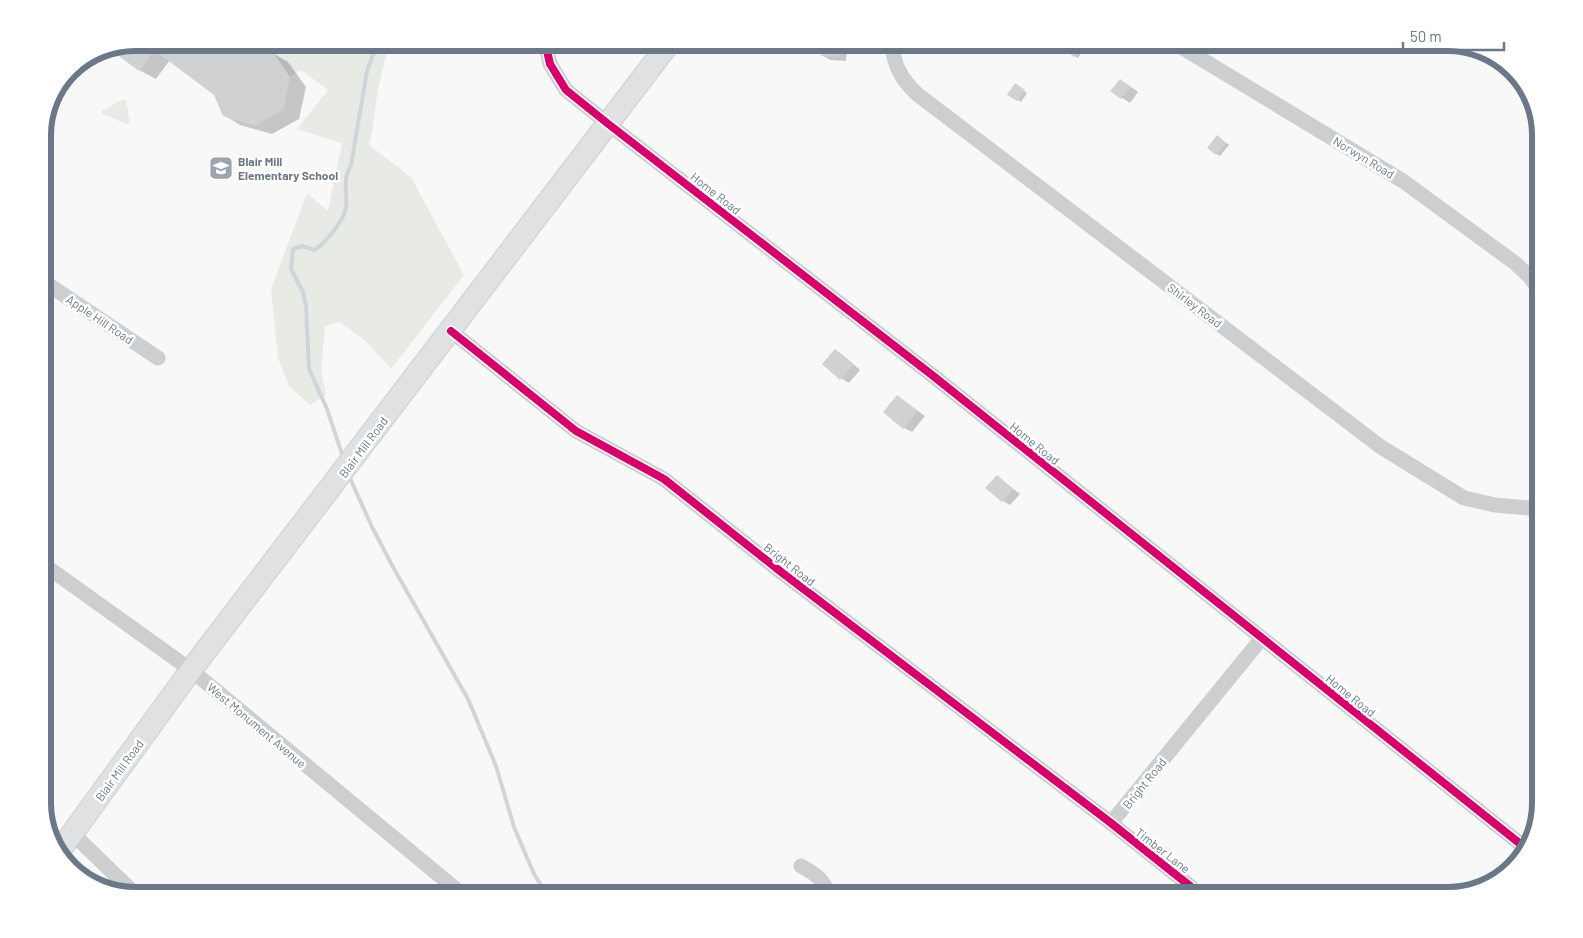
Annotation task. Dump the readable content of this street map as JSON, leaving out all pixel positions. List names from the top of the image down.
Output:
{
  "streets": {
    "main road": ["Blair Mill Road"],
    "street": [
      "Norwyn Road",
      "Home Road",
      "Shirley Road",
      "Apple Hill Road",
      "Bright Road",
      "West Monument Avenue",
      "Timber Lane"
    ]
  },
  "crossings": [
    ["Home Road", "Blair Mill Road"],
    ["Home Road", "Bright Road"],
    ["Blair Mill Road", "Bright Road"],
    ["Blair Mill Road", "West Monument Avenue"],
    ["Bright Road", "Timber Lane"]
  ],
  "places": {
    "school or university": ["Blair Mill Elementary School"]
  },
  "scale_bar": "50 m"
}
